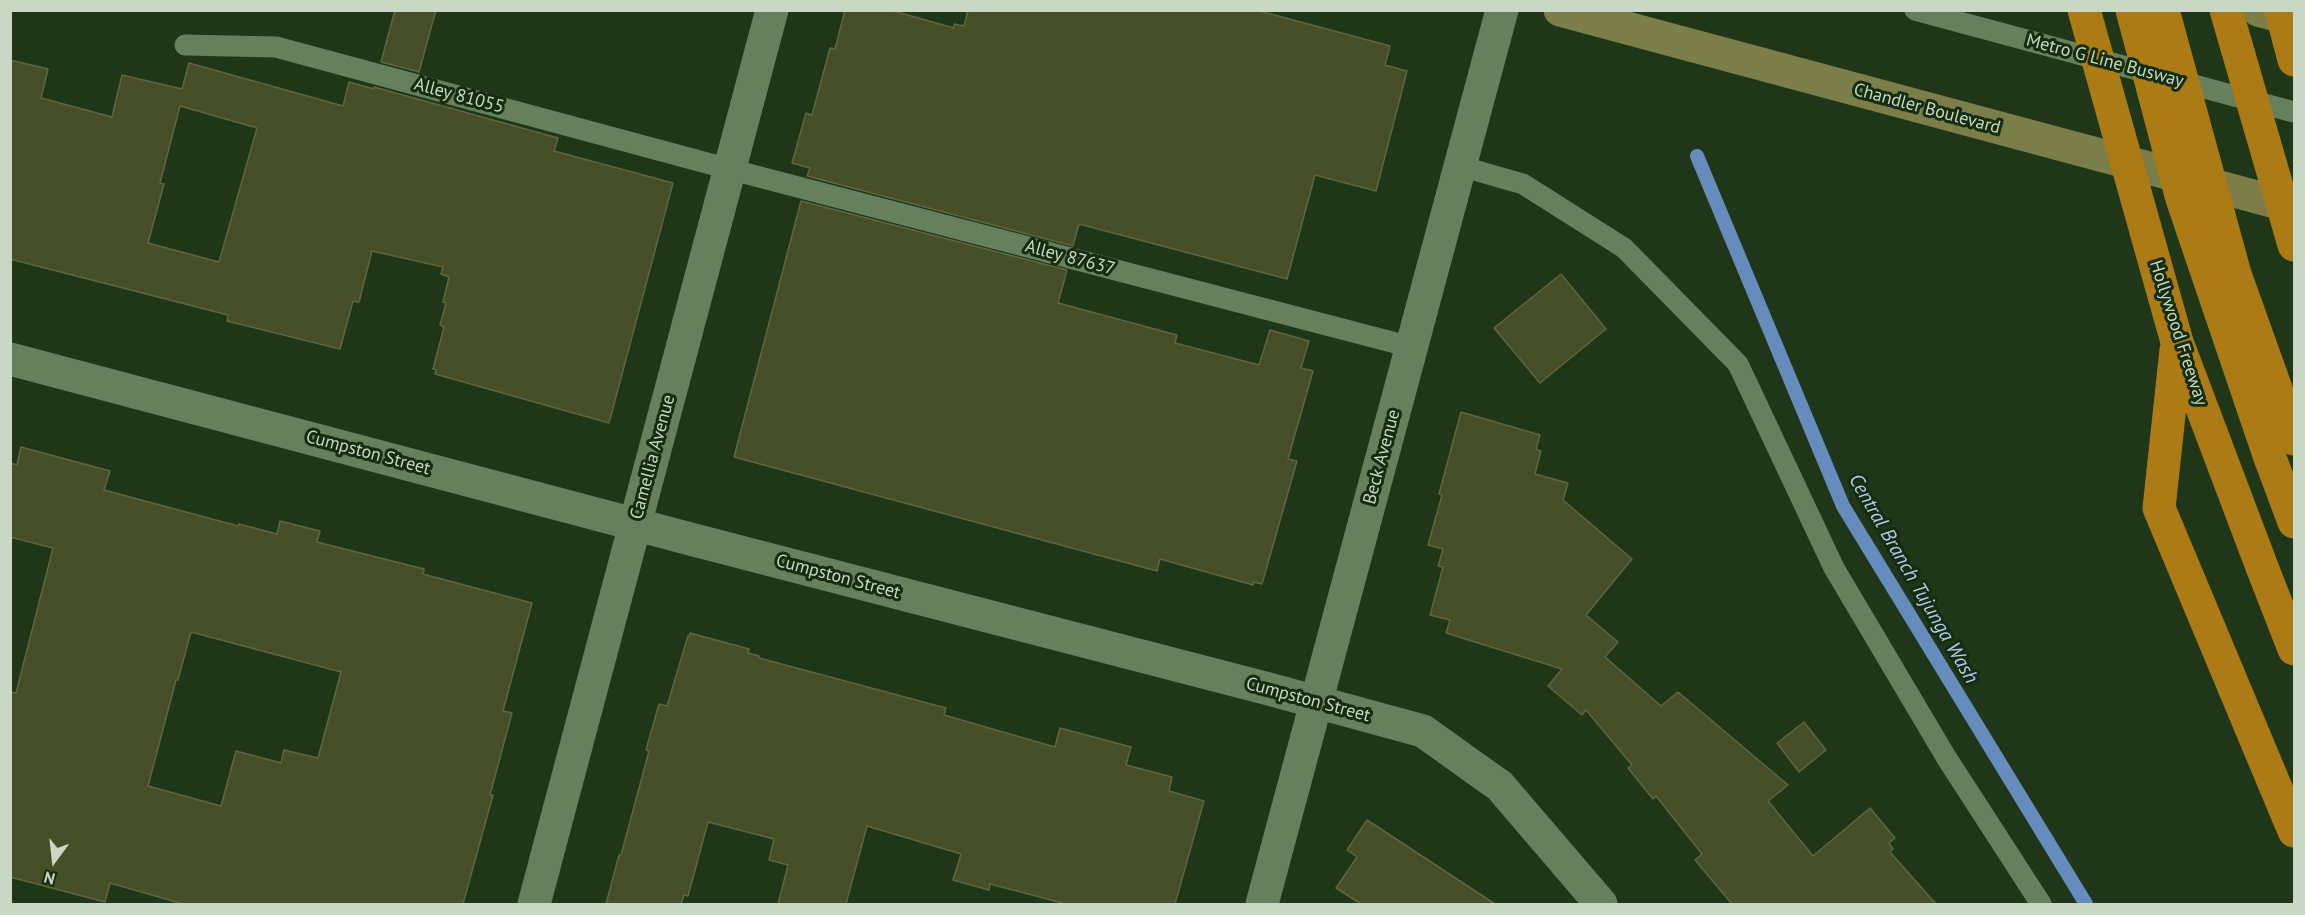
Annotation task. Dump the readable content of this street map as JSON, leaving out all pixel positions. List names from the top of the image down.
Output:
{
  "streets": {
    "highway": ["Hollywood Freeway"],
    "street": [
      "Chandler Boulevard",
      "Cumpston Street",
      "Camellia Avenue",
      "Beck Avenue"
    ],
    "lane": ["Metro G Line Busway", "Alley 81055", "Alley 87637"]
  },
  "crossings": [
    ["Alley 81055", "Alley 87637"],
    ["Alley 81055", "Camellia Avenue"],
    ["Alley 87637", "Camellia Avenue"],
    ["Alley 87637", "Beck Avenue"],
    ["Cumpston Street", "Camellia Avenue"],
    ["Cumpston Street", "Beck Avenue"]
  ],
  "water": ["Central Branch Tujunga Wash"],
  "north": "bottom"
}
